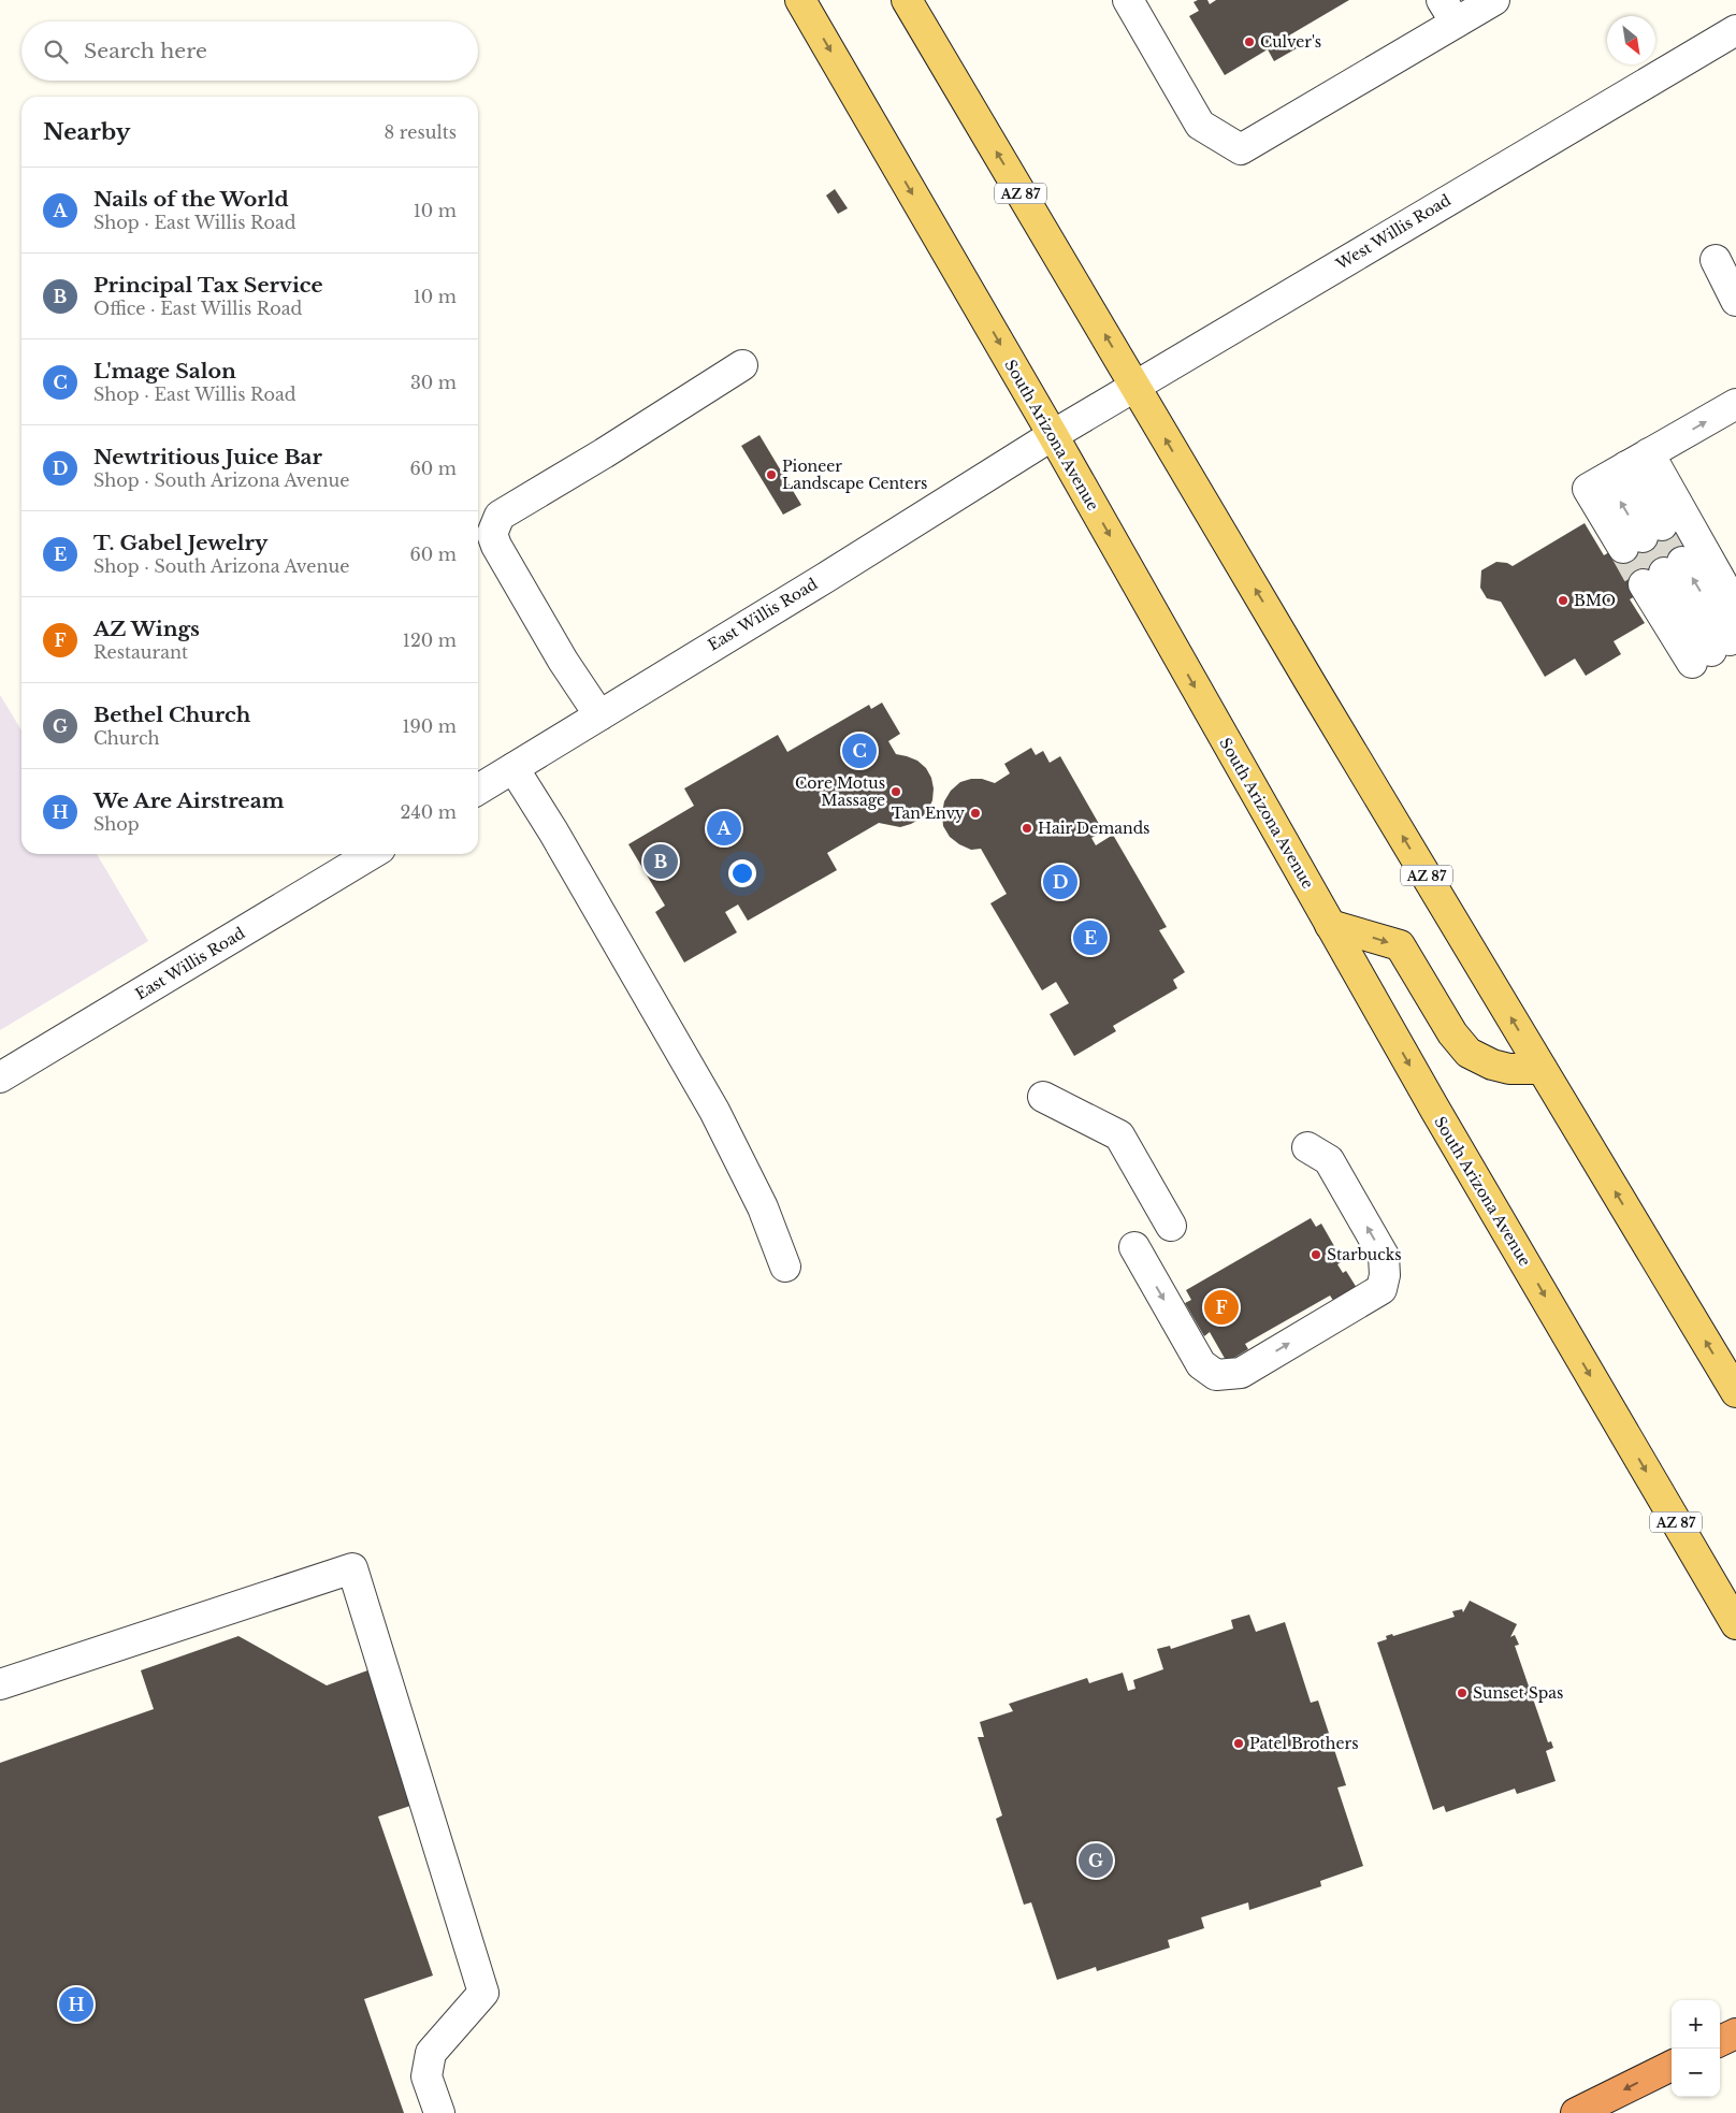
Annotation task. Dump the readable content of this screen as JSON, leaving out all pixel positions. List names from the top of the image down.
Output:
{
  "streets": {
    "main road": ["AZ 87", "South Arizona Avenue"],
    "street": ["West Willis Road", "East Willis Road"]
  },
  "crossings": [
    ["AZ 87", "West Willis Road"],
    ["West Willis Road", "South Arizona Avenue"],
    ["West Willis Road", "East Willis Road"],
    ["South Arizona Avenue", "East Willis Road"]
  ],
  "places": [
    "Culver's",
    "Pioneer Landscape Centers",
    "BMO",
    "Core Motus Massage",
    "Tan Envy",
    "Hair Demands",
    "Starbucks",
    "Sunset Spas",
    "Patel Brothers"
  ],
  "north": "bottom right",
  "page": {
    "search": "Search here",
    "heading": ["Nearby", "8 results"],
    "list": [
      {
        "mark": "A",
        "name": "Nails of the World",
        "note": "Shop · East Willis Road",
        "value": "10 m"
      },
      {
        "mark": "B",
        "name": "Principal Tax Service",
        "note": "Office · East Willis Road",
        "value": "10 m"
      },
      {
        "mark": "C",
        "name": "L'mage Salon",
        "note": "Shop · East Willis Road",
        "value": "30 m"
      },
      {
        "mark": "D",
        "name": "Newtritious Juice Bar",
        "note": "Shop · South Arizona Avenue",
        "value": "60 m"
      },
      {
        "mark": "E",
        "name": "T. Gabel Jewelry",
        "note": "Shop · South Arizona Avenue",
        "value": "60 m"
      },
      {
        "mark": "F",
        "name": "AZ Wings",
        "note": "Restaurant",
        "value": "120 m"
      },
      {
        "mark": "G",
        "name": "Bethel Church",
        "note": "Church",
        "value": "190 m"
      },
      {
        "mark": "H",
        "name": "We Are Airstream",
        "note": "Shop",
        "value": "240 m"
      }
    ],
    "pins": [
      "C",
      "A",
      "B",
      "D",
      "E",
      "F",
      "G",
      "H"
    ],
    "map_buttons": ["+", "−"]
  }
}
